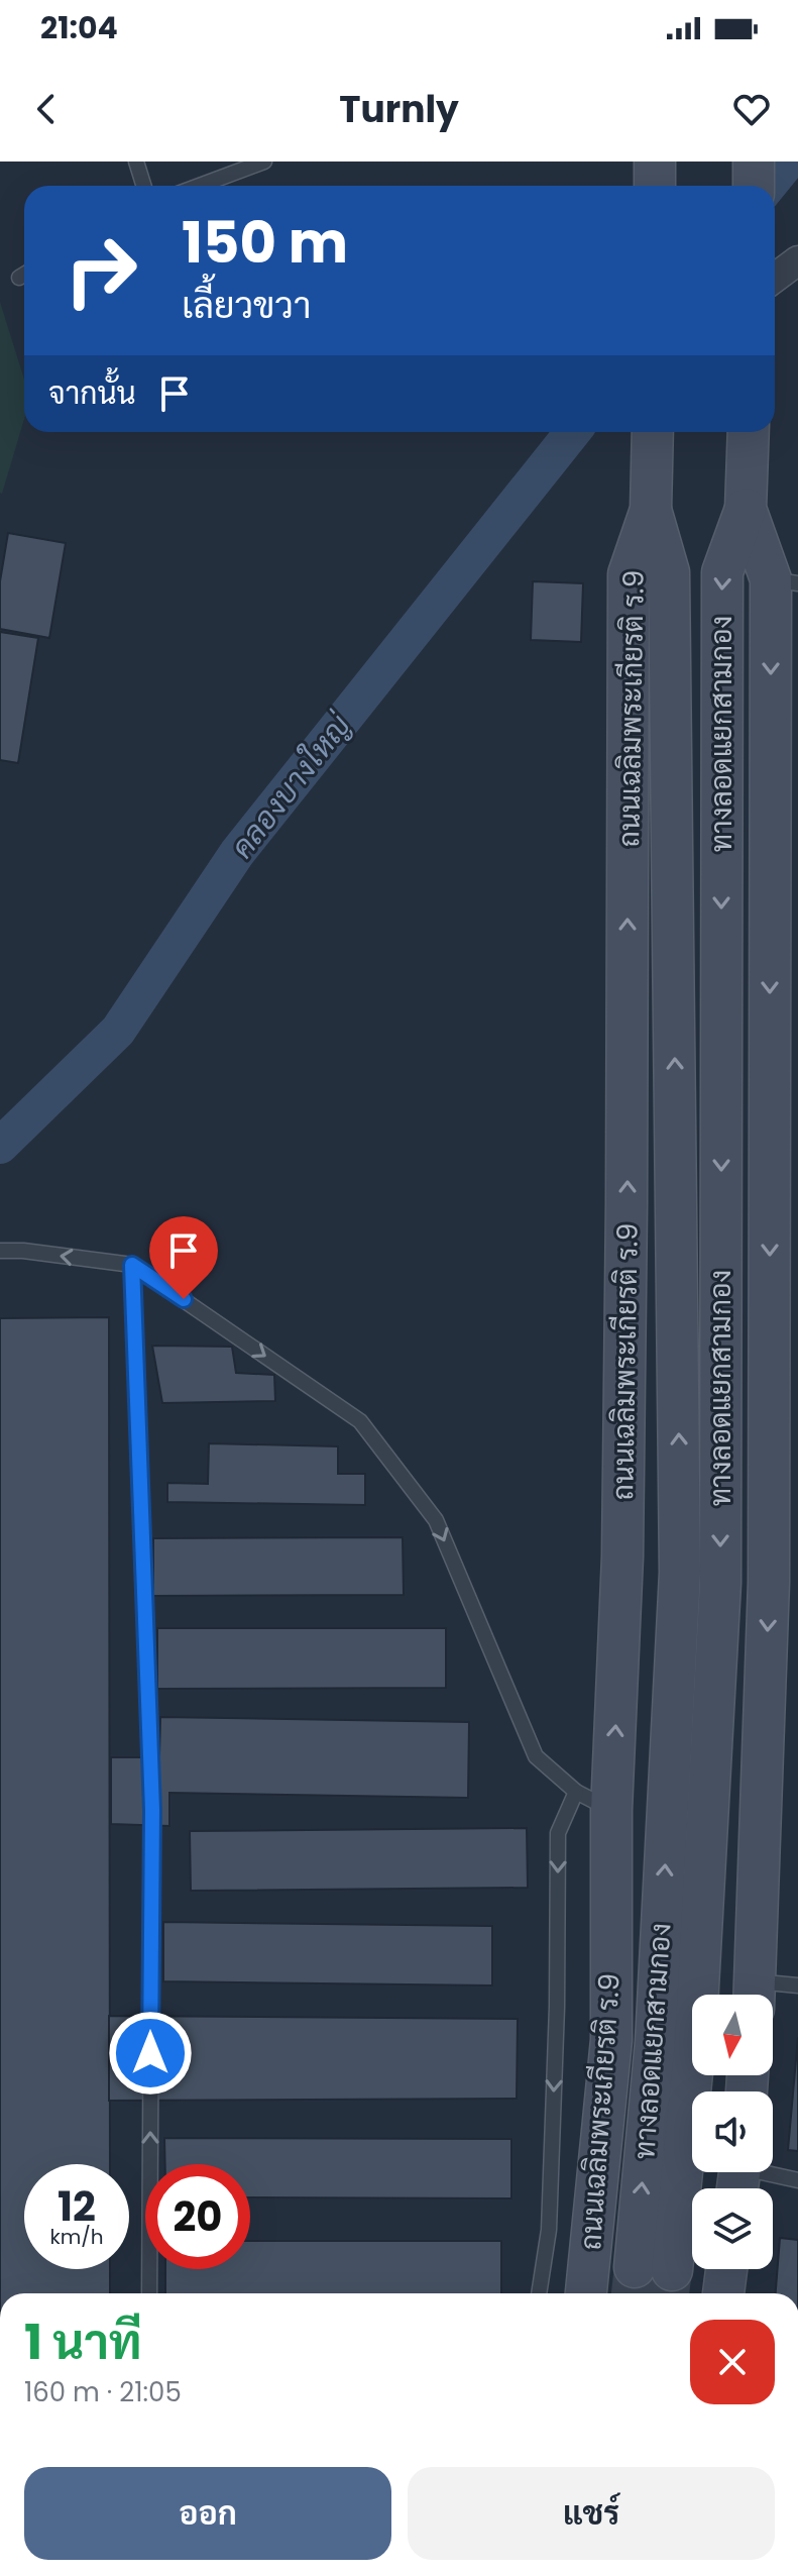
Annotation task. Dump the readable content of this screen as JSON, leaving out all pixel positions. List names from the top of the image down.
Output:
{
  "streets": {
    "main road": ["ถนนเฉลิมพระเกียรติ ร.9", "ทางลอดแยกสามกอง"]
  },
  "crossings": [
    ["ถนนเฉลิมพระเกียรติ ร.9", "ทางลอดแยกสามกอง"]
  ],
  "water": ["คลองบางใหญ่"],
  "north": "bottom",
  "page": {
    "status": "21:04",
    "header": "Turnly",
    "turn": ["150 m", "เลี้ยวขวา"],
    "then": "จากนั้น",
    "speed": "12 km/h",
    "limit": "20",
    "heading": ["1 นาที", "160 m · 21:05"],
    "buttons": ["ออก", "แชร์"]
  }
}
